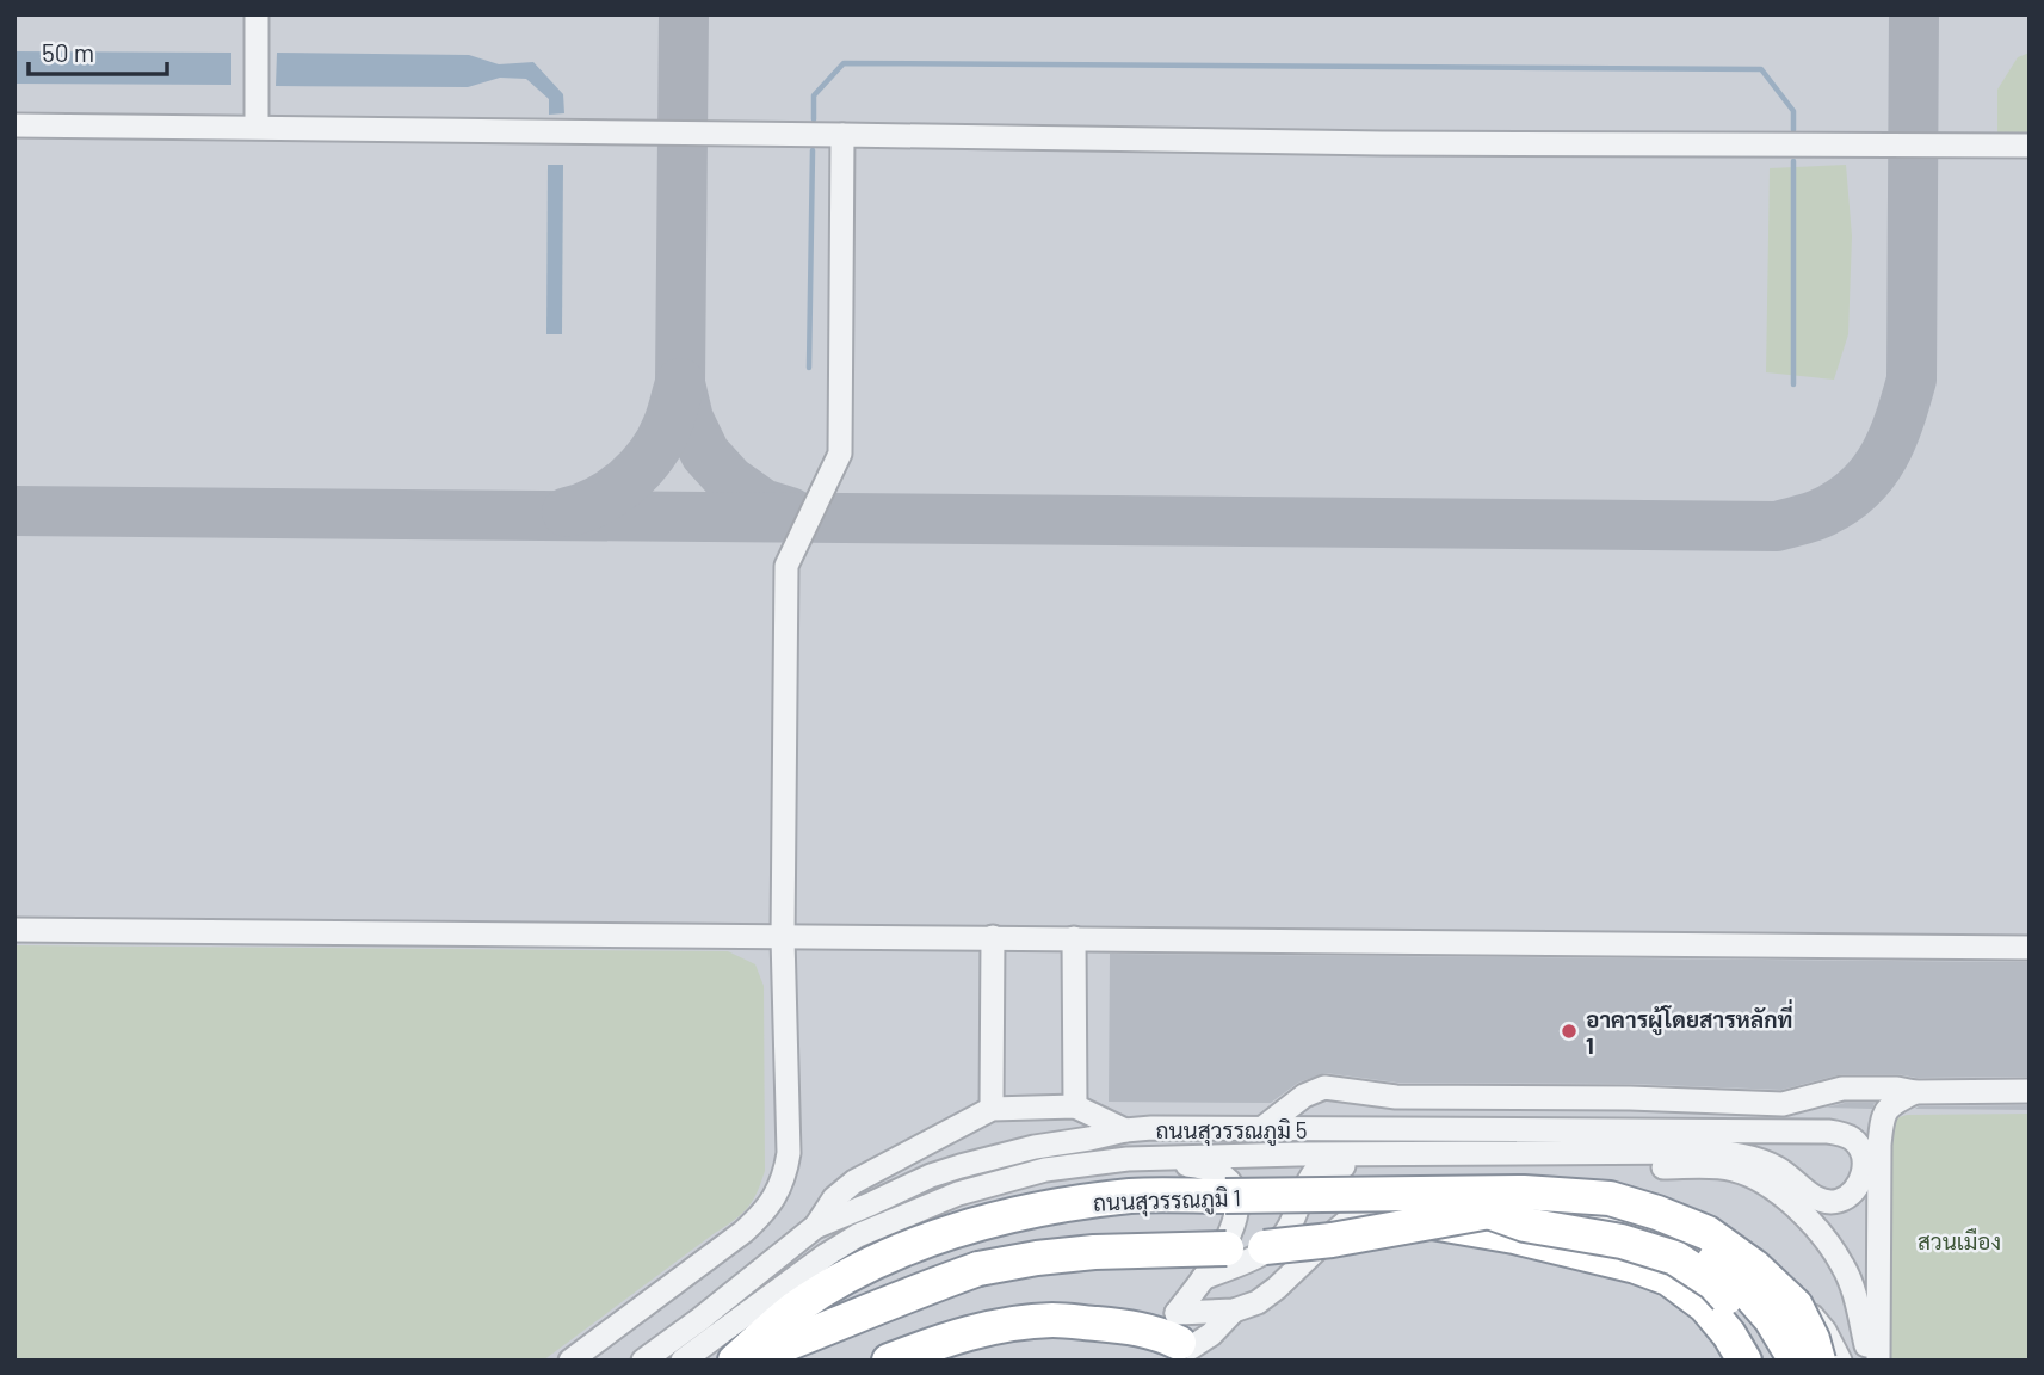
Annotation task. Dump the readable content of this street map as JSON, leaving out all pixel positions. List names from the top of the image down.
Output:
{
  "streets": {
    "highway": ["ถนนสุวรรณภูมิ 1"],
    "street": ["ถนนสุวรรณภูมิ 5"]
  },
  "parks": ["สวนเมือง"],
  "places": ["อาคารผู้โดยสารหลักที่ 1"],
  "scale_bar": "50 m"
}
